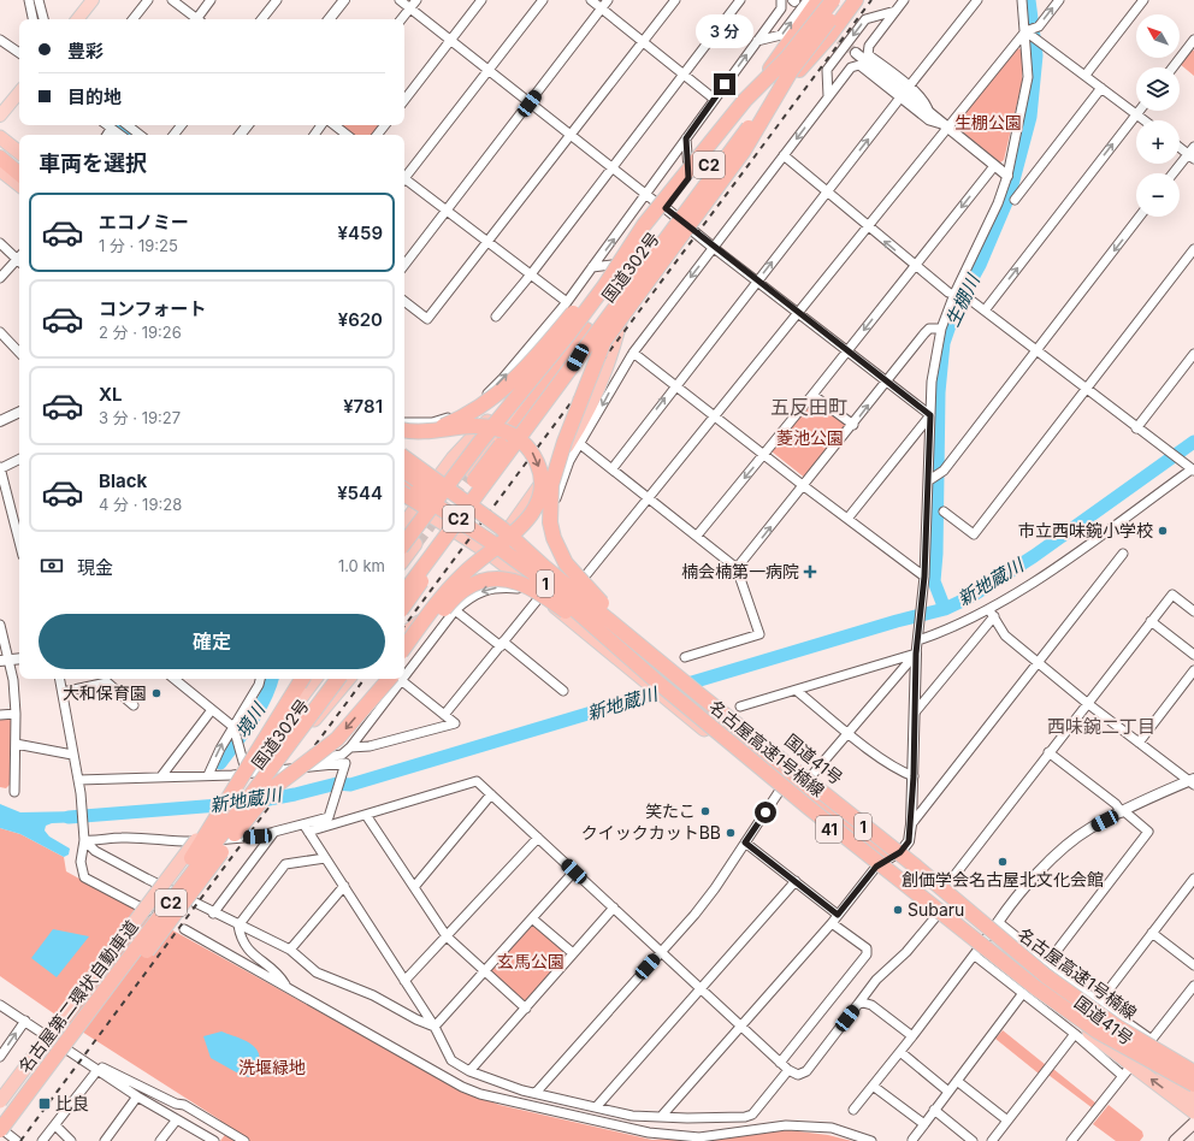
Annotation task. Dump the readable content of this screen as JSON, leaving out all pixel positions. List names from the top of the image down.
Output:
{
  "streets": {
    "highway": [
      "C2",
      "国道302号",
      "1",
      "名古屋高速1号楠線",
      "国道41号",
      "41",
      "名古屋第二環状自動車道"
    ]
  },
  "crossings": [
    ["C2", "国道302号"],
    ["名古屋高速1号楠線", "国道41号"],
    ["名古屋高速1号楠線", "41"]
  ],
  "districts": ["五反田町", "西味鋺二丁目"],
  "water": ["生棚川", "新地蔵川", "境川"],
  "parks": [
    "生棚公園",
    "菱池公園",
    "玄馬公園",
    "洗堰緑地"
  ],
  "places": {
    "other": [
      "市立西味鋺小学校",
      "大和保育園",
      "笑たこ",
      "クイックカットBB",
      "創価学会名古屋北文化会館",
      "Subaru"
    ],
    "health": ["楠会楠第一病院"],
    "transit": ["比良"]
  },
  "north": "top left",
  "page": {
    "map_buttons": ["+", "−"],
    "bubble": "3 分",
    "banner": ["豊彩", "目的地"],
    "heading": "車両を選択",
    "list": [
      {
        "name": "エコノミー",
        "note": "1 分 · 19:25",
        "value": "¥459"
      },
      {
        "name": "コンフォート",
        "note": "2 分 · 19:26",
        "value": "¥620"
      },
      {
        "name": "XL",
        "note": "3 分 · 19:27",
        "value": "¥781"
      },
      {
        "name": "Black",
        "note": "4 分 · 19:28",
        "value": "¥544"
      }
    ],
    "pay": ["現金", "1.0 km"],
    "buttons": "確定"
  }
}
